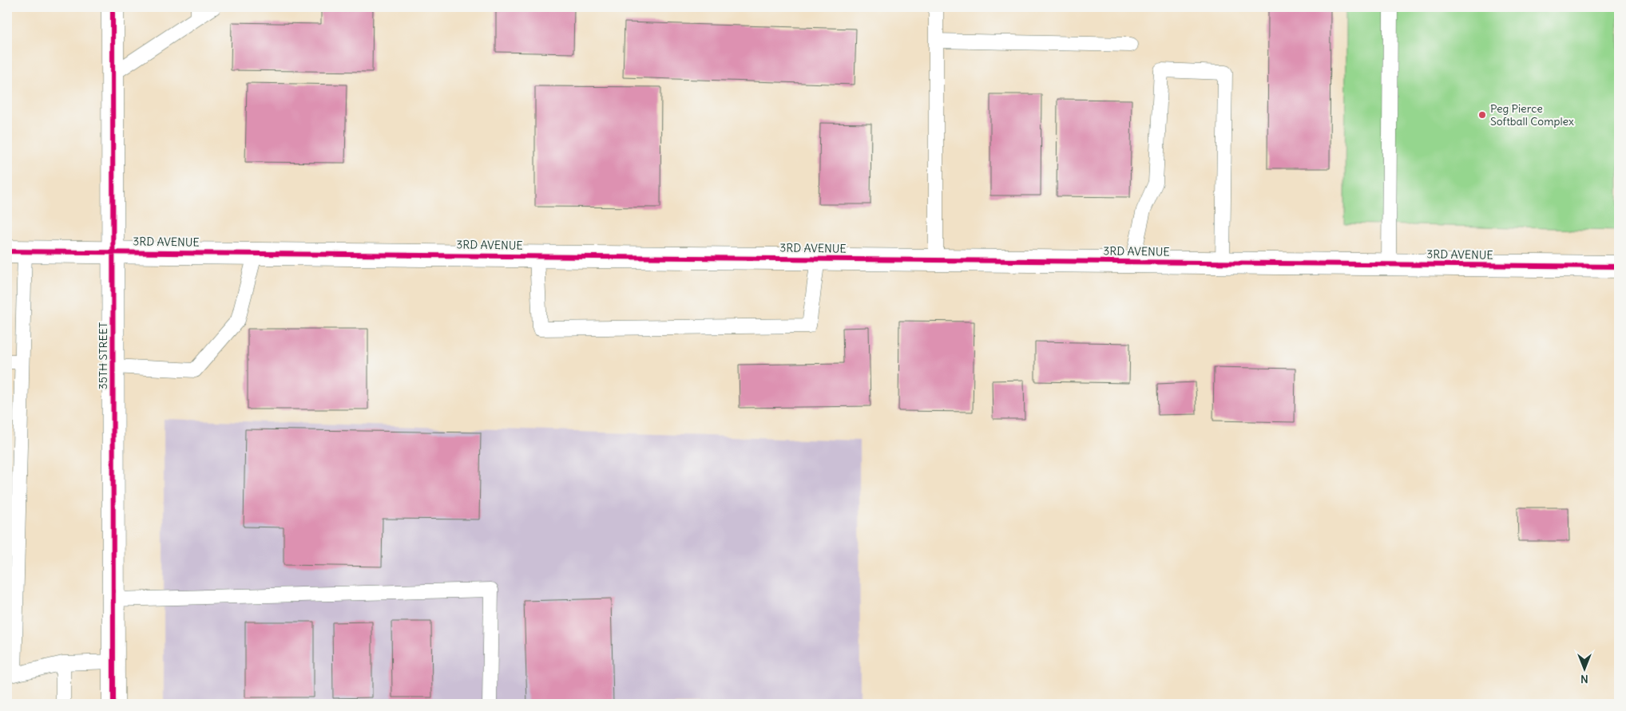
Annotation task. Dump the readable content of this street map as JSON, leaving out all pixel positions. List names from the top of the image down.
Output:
{
  "streets": {
    "street": ["3RD AVENUE", "35TH STREET"]
  },
  "crossings": [
    ["3RD AVENUE", "35TH STREET"]
  ],
  "places": ["Peg Pierce Softball Complex"],
  "north": "bottom"
}
